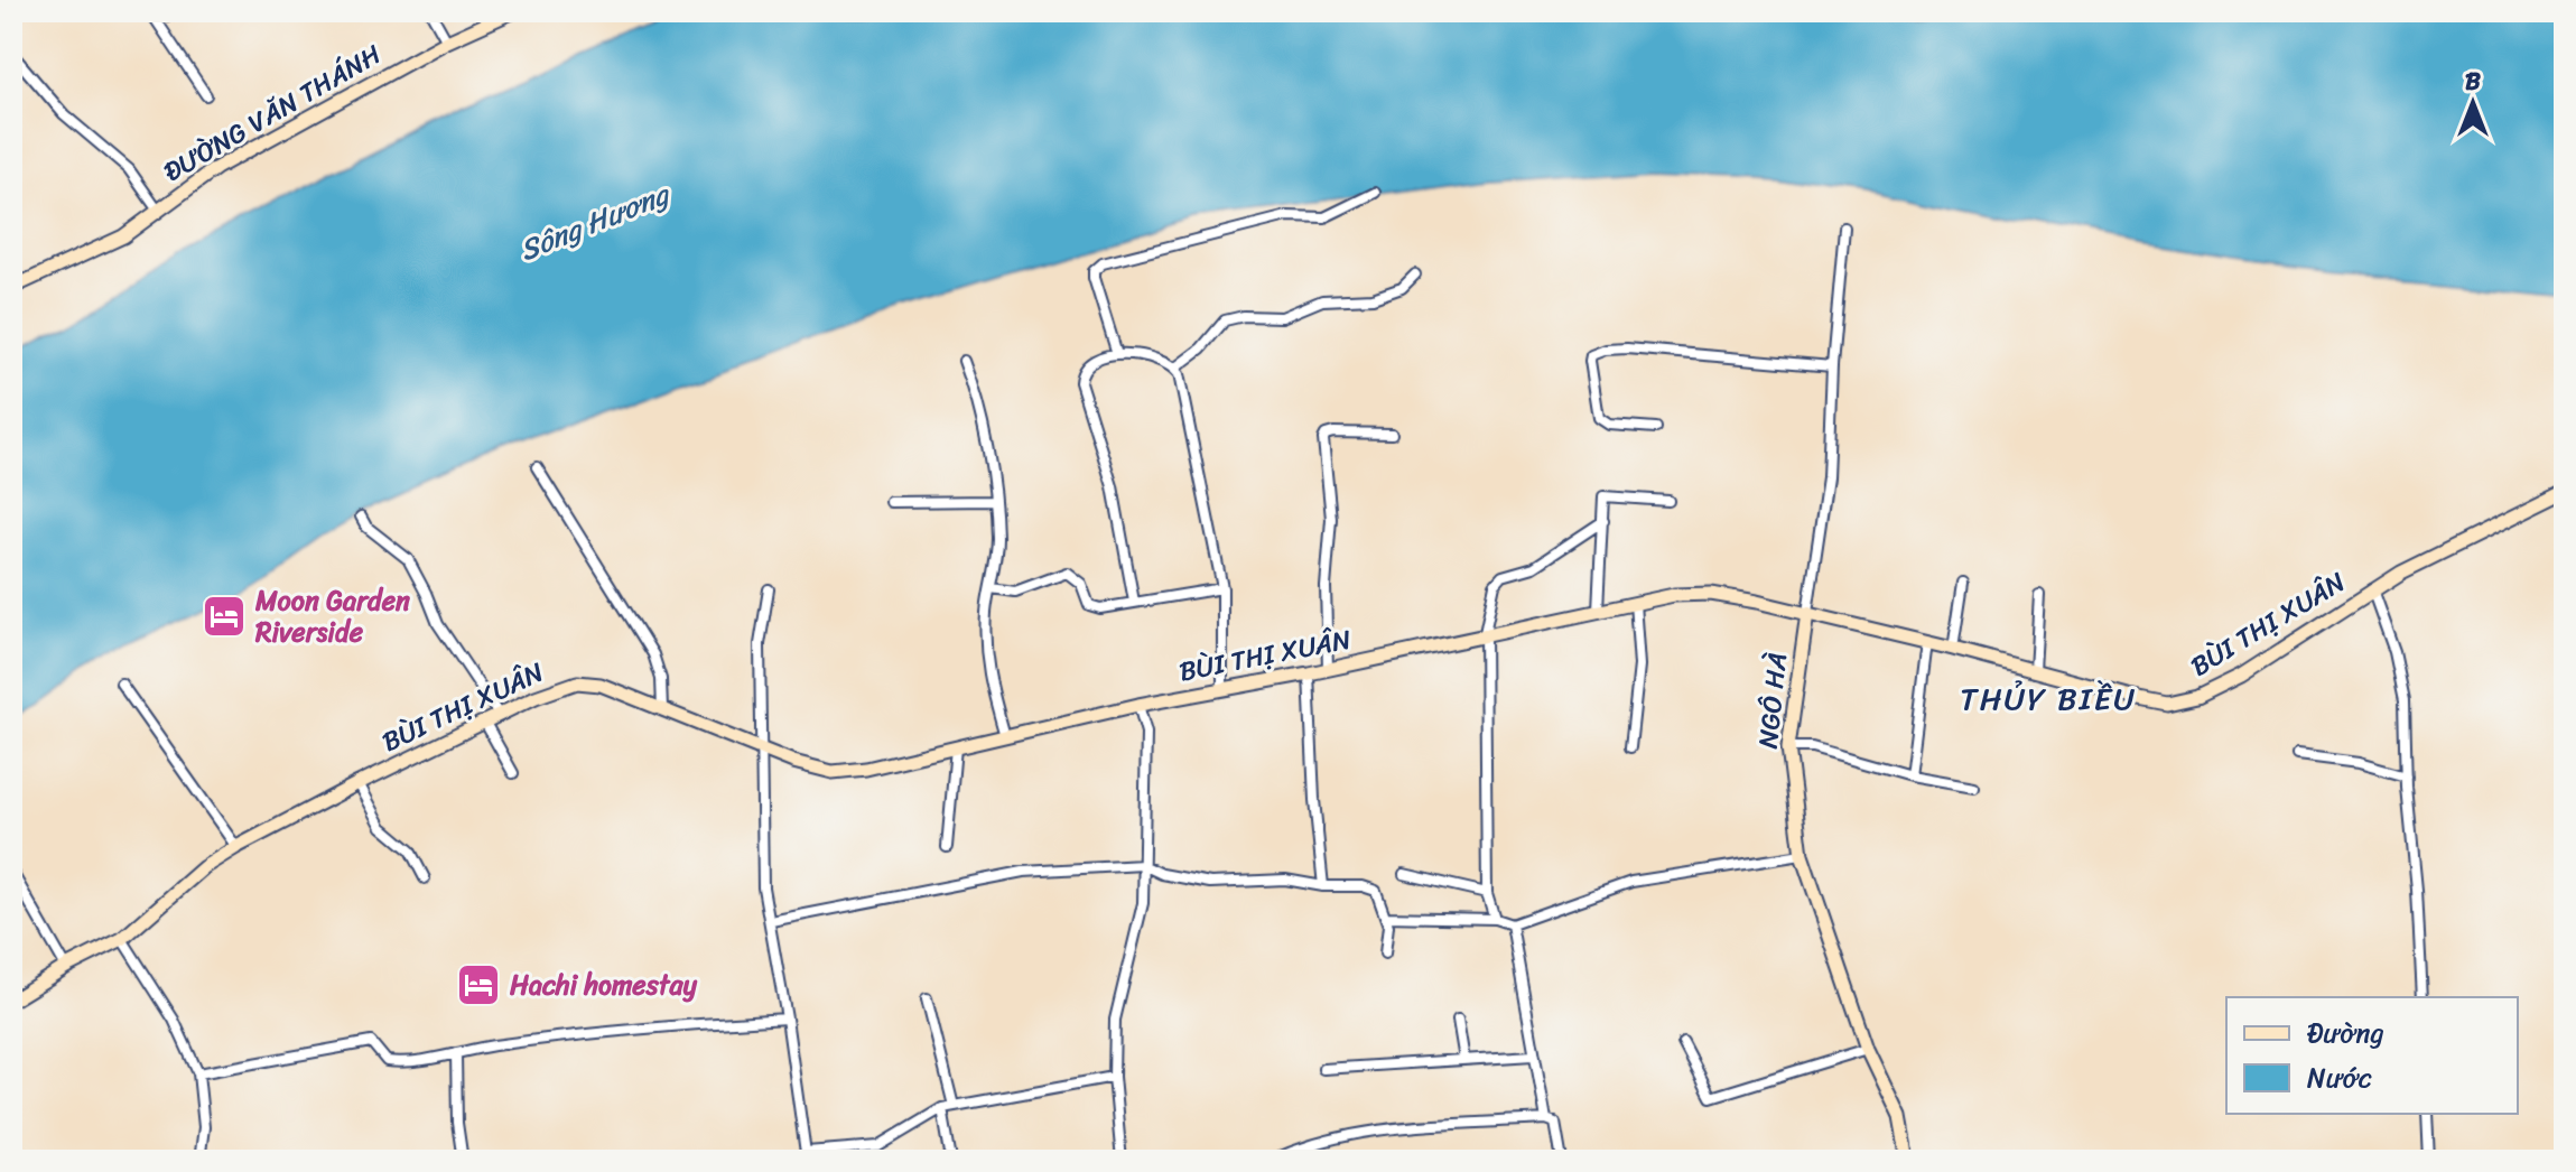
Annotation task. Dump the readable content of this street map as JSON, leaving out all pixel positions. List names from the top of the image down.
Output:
{
  "streets": {
    "street": ["ĐƯỜNG VĂN THÁNH", "BÙI THỊ XUÂN", "NGÔ HÀ"]
  },
  "crossings": [
    ["BÙI THỊ XUÂN", "NGÔ HÀ"]
  ],
  "districts": ["THỦY BIỀU"],
  "water": ["Sông Hương"],
  "places": {
    "hotel": ["Moon Garden Riverside", "Hachi homestay"]
  },
  "legend": ["Đường", "Nước"],
  "north": "top"
}
